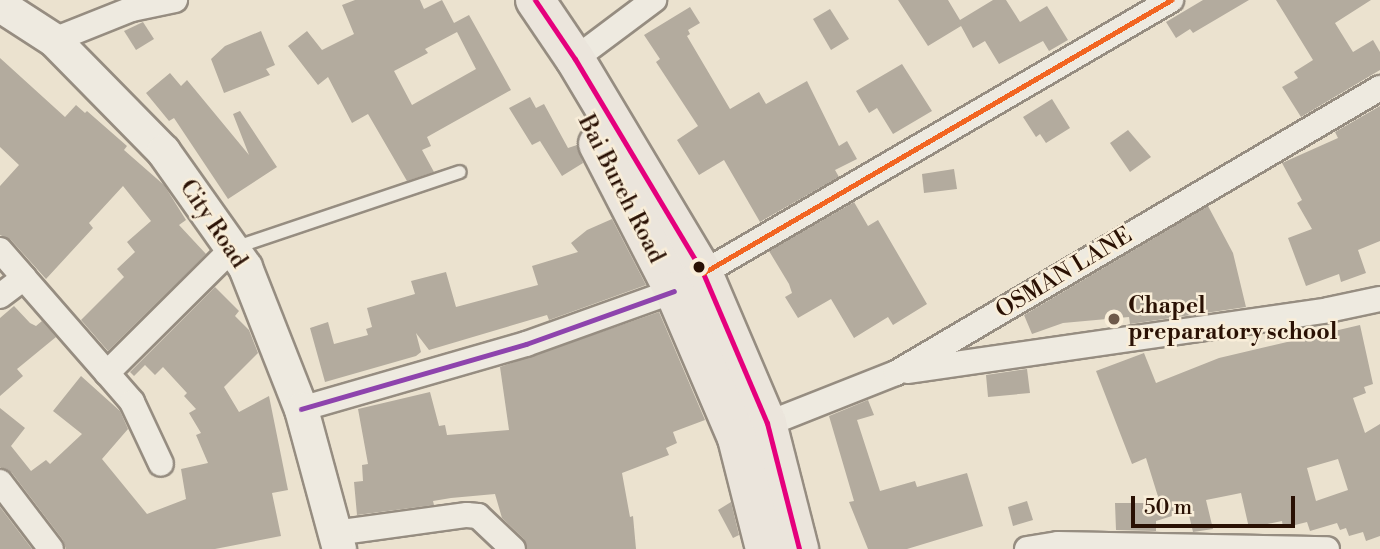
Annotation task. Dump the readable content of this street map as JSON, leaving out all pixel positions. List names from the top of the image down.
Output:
{
  "streets": {
    "highway": ["Bai Bureh Road"],
    "main road": ["City Road"],
    "street": ["OSMAN LANE"]
  },
  "crossings": [
    ["Bai Bureh Road", "OSMAN LANE"]
  ],
  "places": ["Chapel preparatory school"],
  "scale_bar": "50 m"
}
